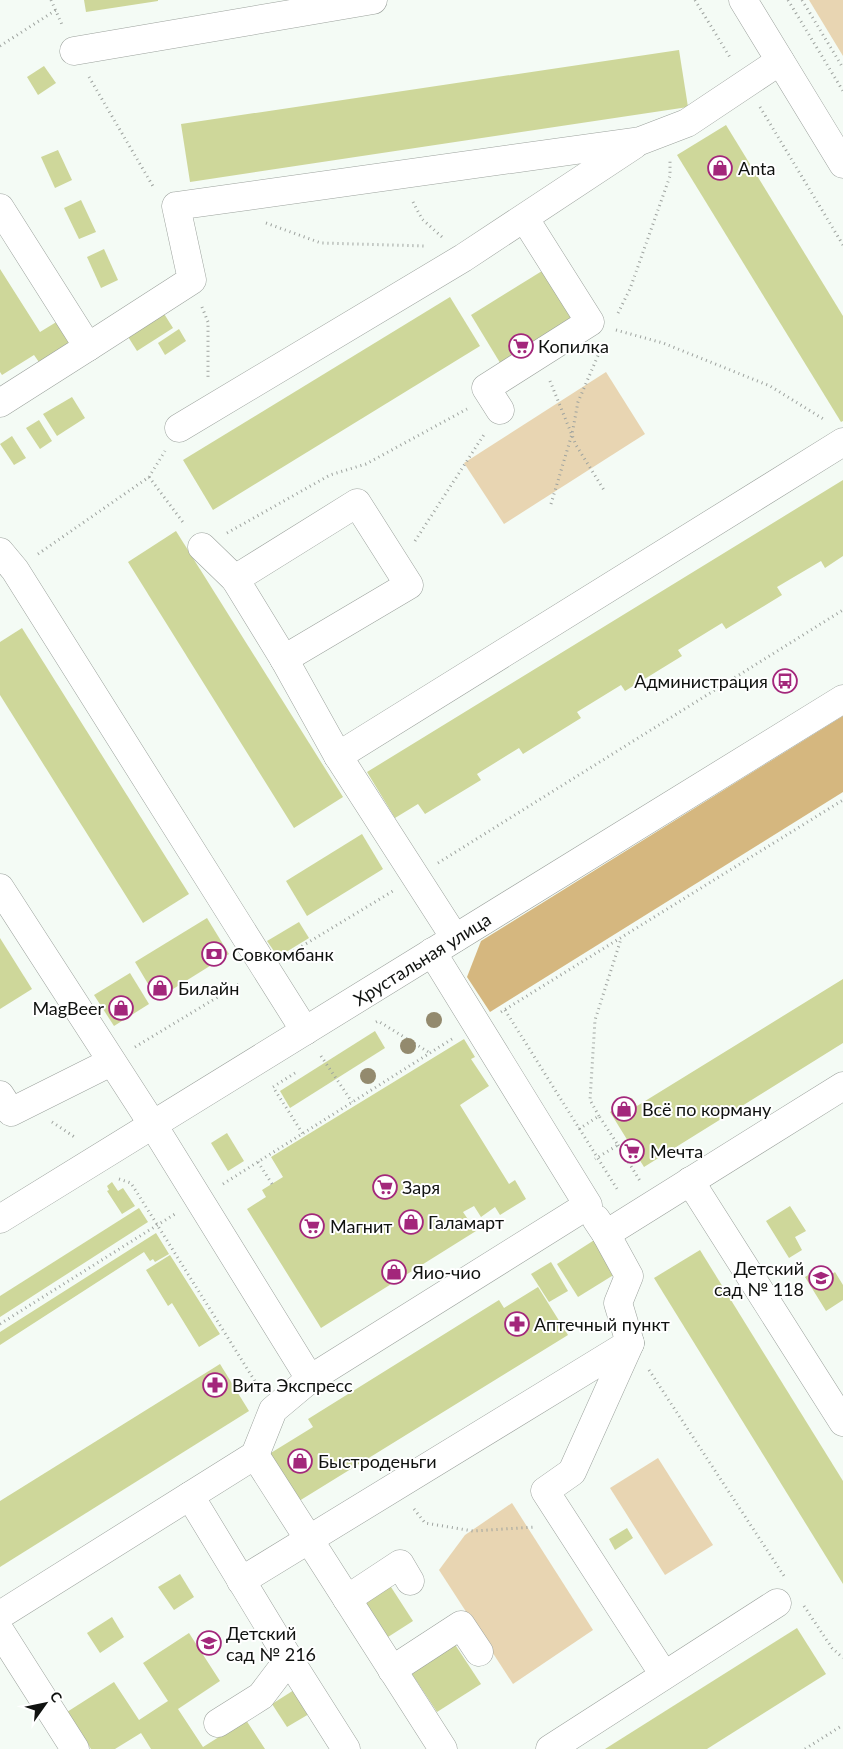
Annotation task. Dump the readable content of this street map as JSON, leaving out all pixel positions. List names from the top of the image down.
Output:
{
  "streets": {
    "main road": ["Хрустальная улица"]
  },
  "places": {
    "shop": [
      "Anta",
      "Билайн",
      "MagBeer",
      "Всё по корману",
      "Галамарт",
      "Яио-чио",
      "Быстроденьги"
    ],
    "supermarket": [
      "Копилка",
      "Мечта",
      "Заря",
      "Магнит"
    ],
    "bus stop": ["Администрация"],
    "bank": ["Совкомбанк"],
    "school or university": ["Детский сад № 118", "Детский сад № 216"],
    "pharmacy": ["Аптечный пункт", "Вита Экспресс"]
  },
  "north": "top right"
}
